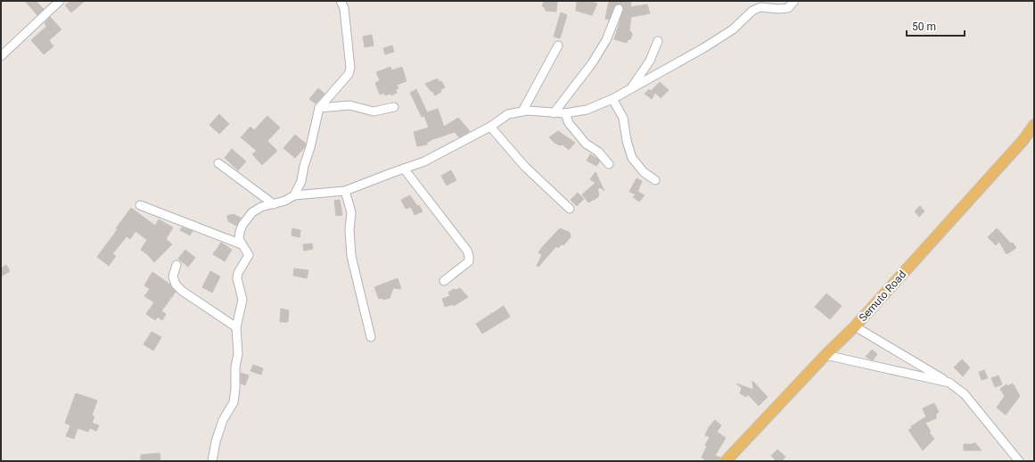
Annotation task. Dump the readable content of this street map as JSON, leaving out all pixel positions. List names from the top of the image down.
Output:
{
  "streets": {
    "main road": ["Semuto Road"]
  },
  "scale_bar": "50 m"
}
